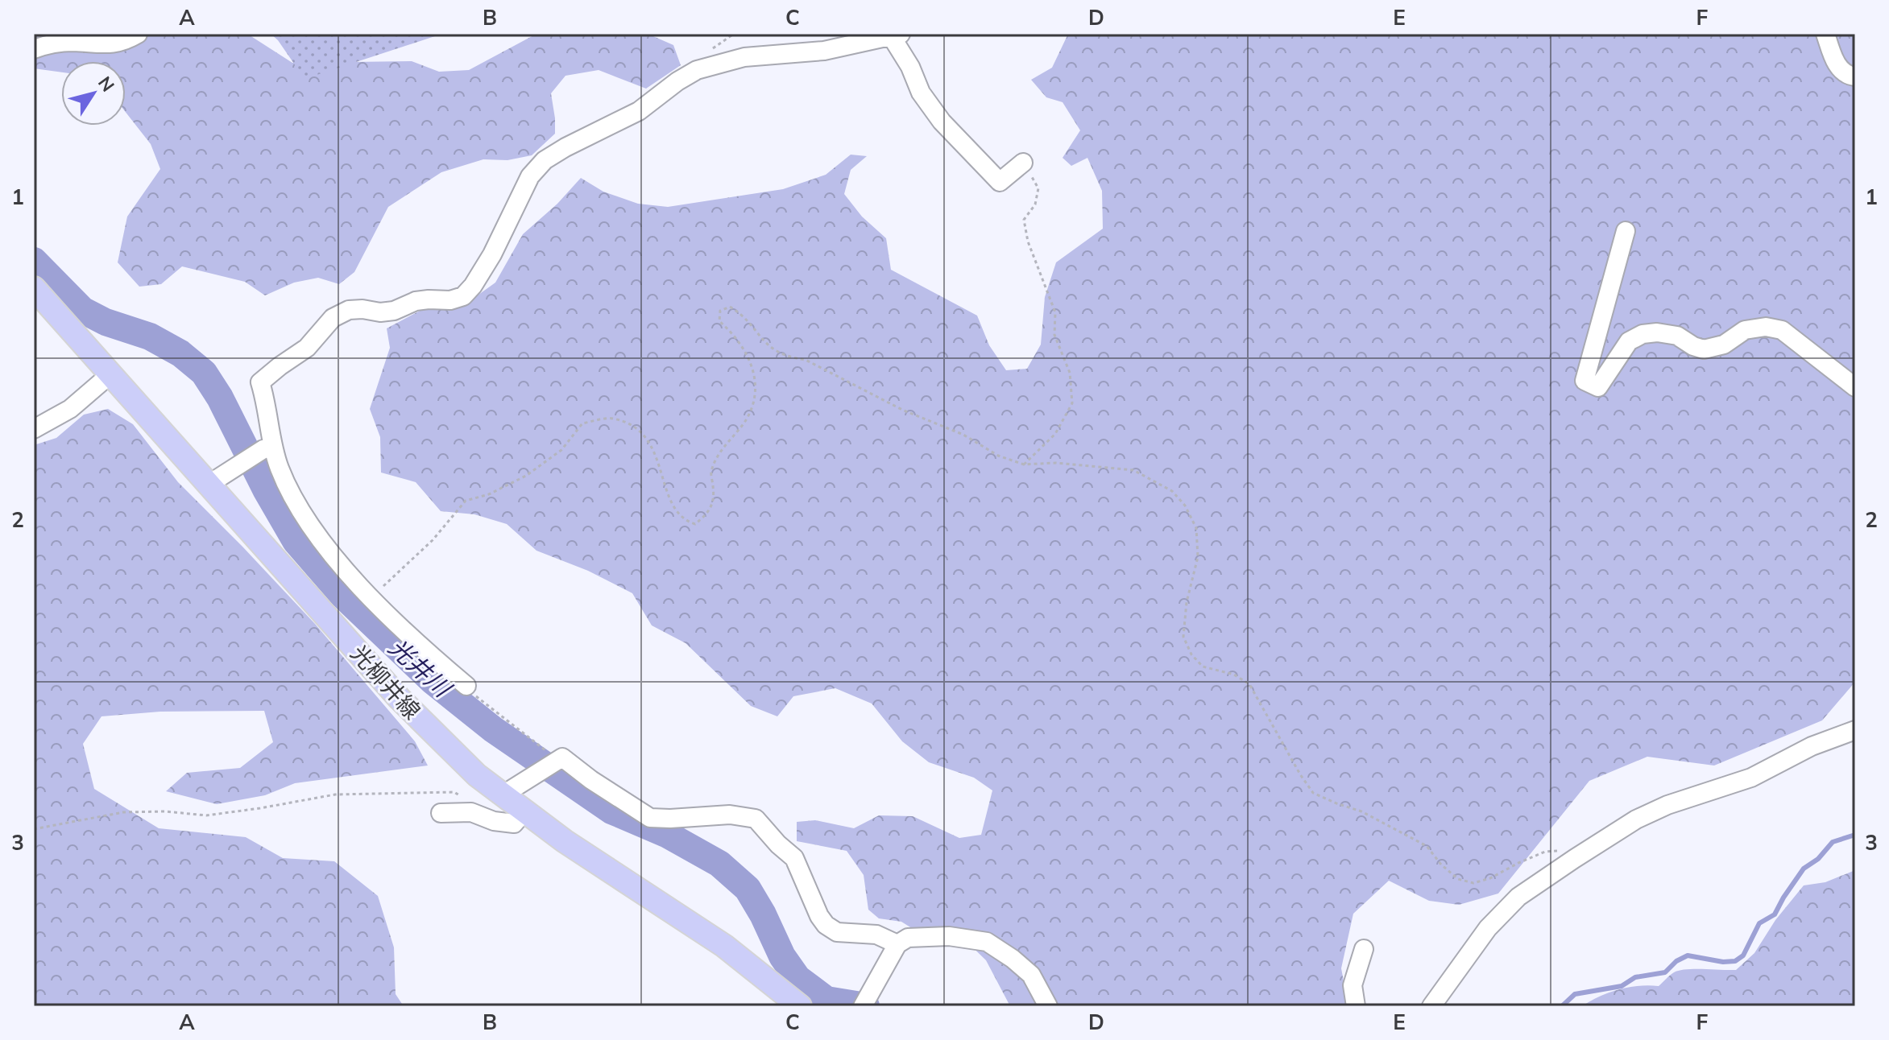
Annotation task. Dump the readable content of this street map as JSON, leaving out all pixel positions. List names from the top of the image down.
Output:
{
  "streets": {
    "main road": ["光柳井線"]
  },
  "water": ["光井川"],
  "north": "top right",
  "grid": {
    "columns": [
      "A",
      "B",
      "C",
      "D",
      "E",
      "F"
    ],
    "rows": ["1", "2", "3"]
  }
}
